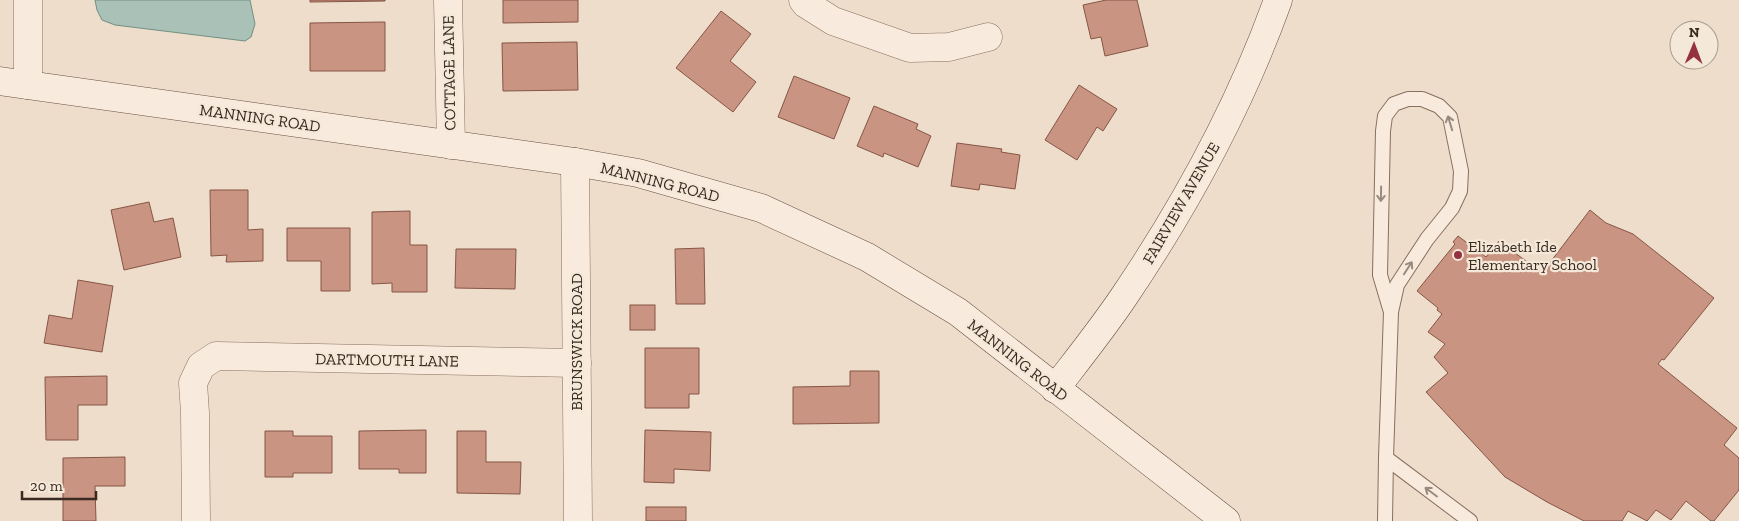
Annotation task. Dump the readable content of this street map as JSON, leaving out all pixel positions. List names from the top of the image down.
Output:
{
  "streets": {
    "street": [
      "COTTAGE LANE",
      "MANNING ROAD",
      "FAIRVIEW AVENUE",
      "BRUNSWICK ROAD",
      "DARTMOUTH LANE"
    ]
  },
  "crossings": [
    ["COTTAGE LANE", "MANNING ROAD"],
    ["MANNING ROAD", "FAIRVIEW AVENUE"],
    ["MANNING ROAD", "BRUNSWICK ROAD"],
    ["BRUNSWICK ROAD", "DARTMOUTH LANE"]
  ],
  "places": ["Elizabeth Ide Elementary School"],
  "scale_bar": "20 m",
  "north": "top"
}
